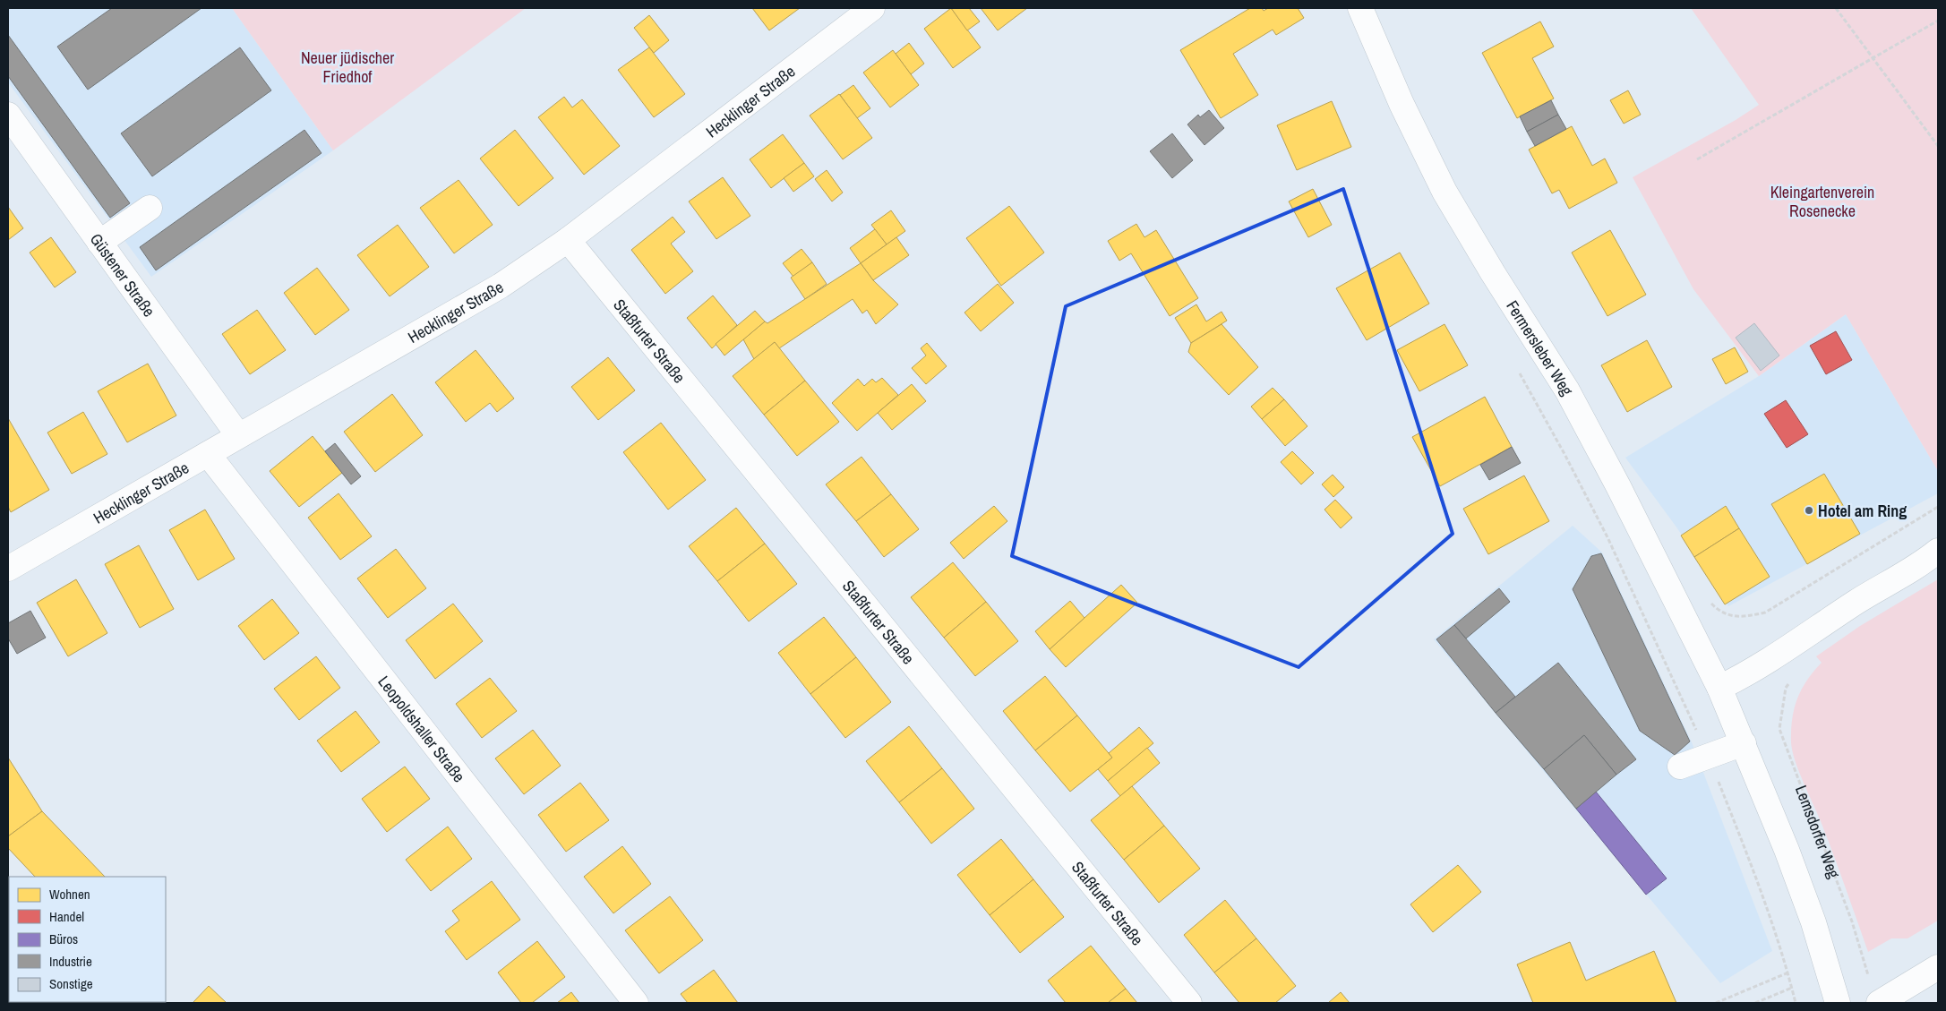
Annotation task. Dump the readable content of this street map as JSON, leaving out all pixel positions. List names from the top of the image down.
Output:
{
  "streets": {
    "main road": [
      "Hecklinger Straße",
      "Güstener Straße",
      "Staßfurter Straße",
      "Fermersleber Weg",
      "Leopoldshaller Straße"
    ],
    "path": ["Lemsdorfer Weg"]
  },
  "crossings": [
    ["Hecklinger Straße", "Güstener Straße"],
    ["Hecklinger Straße", "Staßfurter Straße"],
    ["Hecklinger Straße", "Leopoldshaller Straße"]
  ],
  "parks": ["Neuer jüdischer Friedhof", "Kleingartenverein Rosenecke"],
  "places": ["Hotel am Ring"],
  "legend": [
    "Wohnen",
    "Handel",
    "Büros",
    "Industrie",
    "Sonstige"
  ]
}
